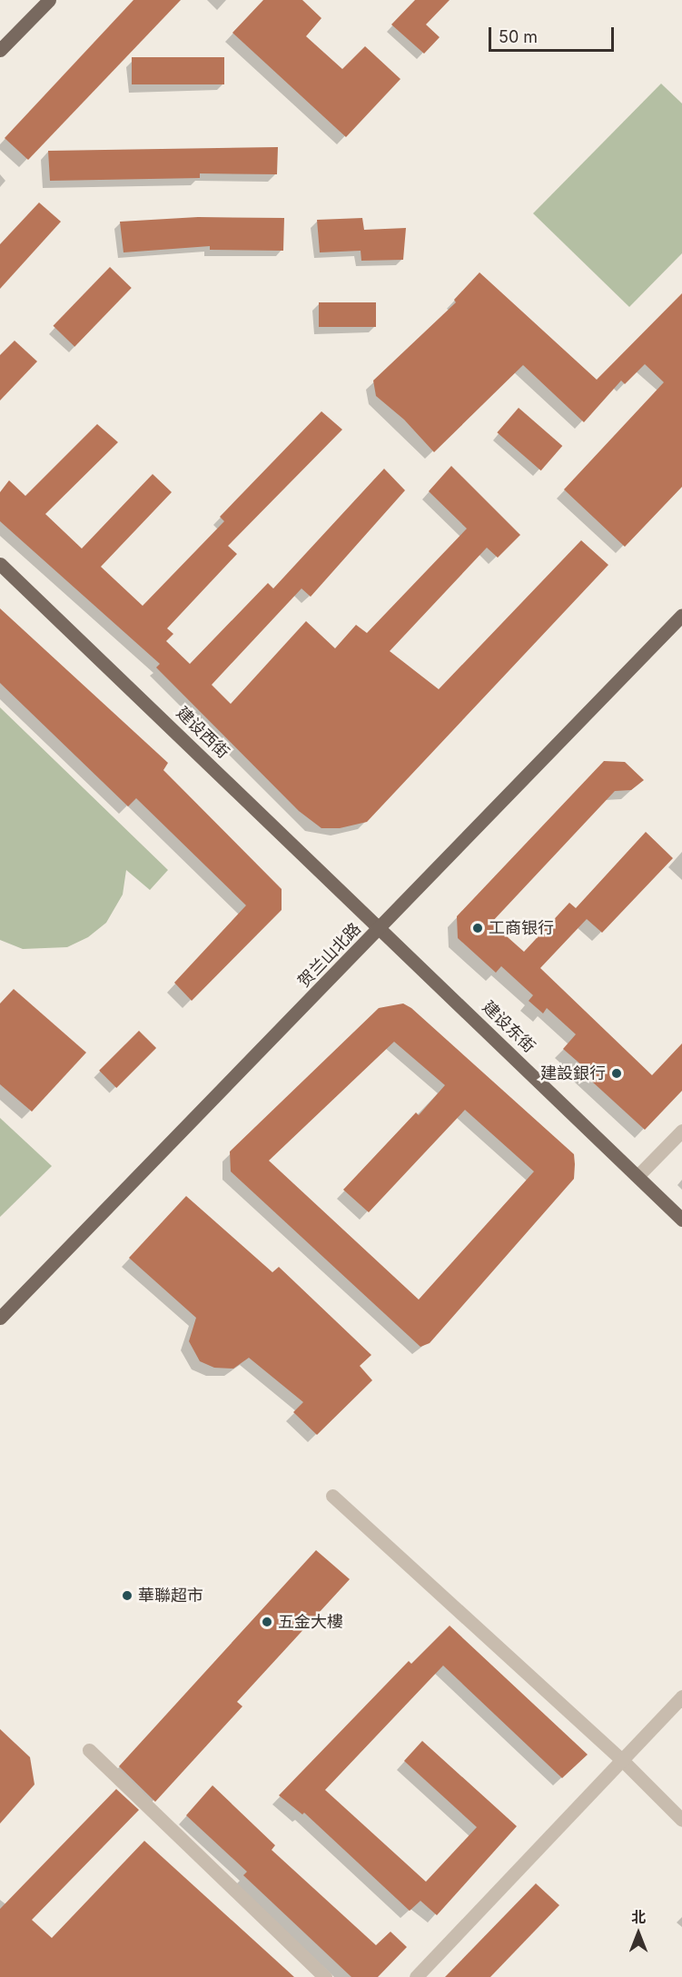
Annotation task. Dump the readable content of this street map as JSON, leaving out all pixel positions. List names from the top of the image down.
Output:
{
  "streets": {
    "main road": ["建设西街", "贺兰山北路", "建设东街"]
  },
  "crossings": [
    ["建设西街", "贺兰山北路"],
    ["建设西街", "建设东街"],
    ["贺兰山北路", "建设东街"]
  ],
  "places": [
    "工商银行",
    "建設銀行",
    "華聯超市",
    "五金大樓"
  ],
  "scale_bar": "50 m",
  "north": "top"
}
